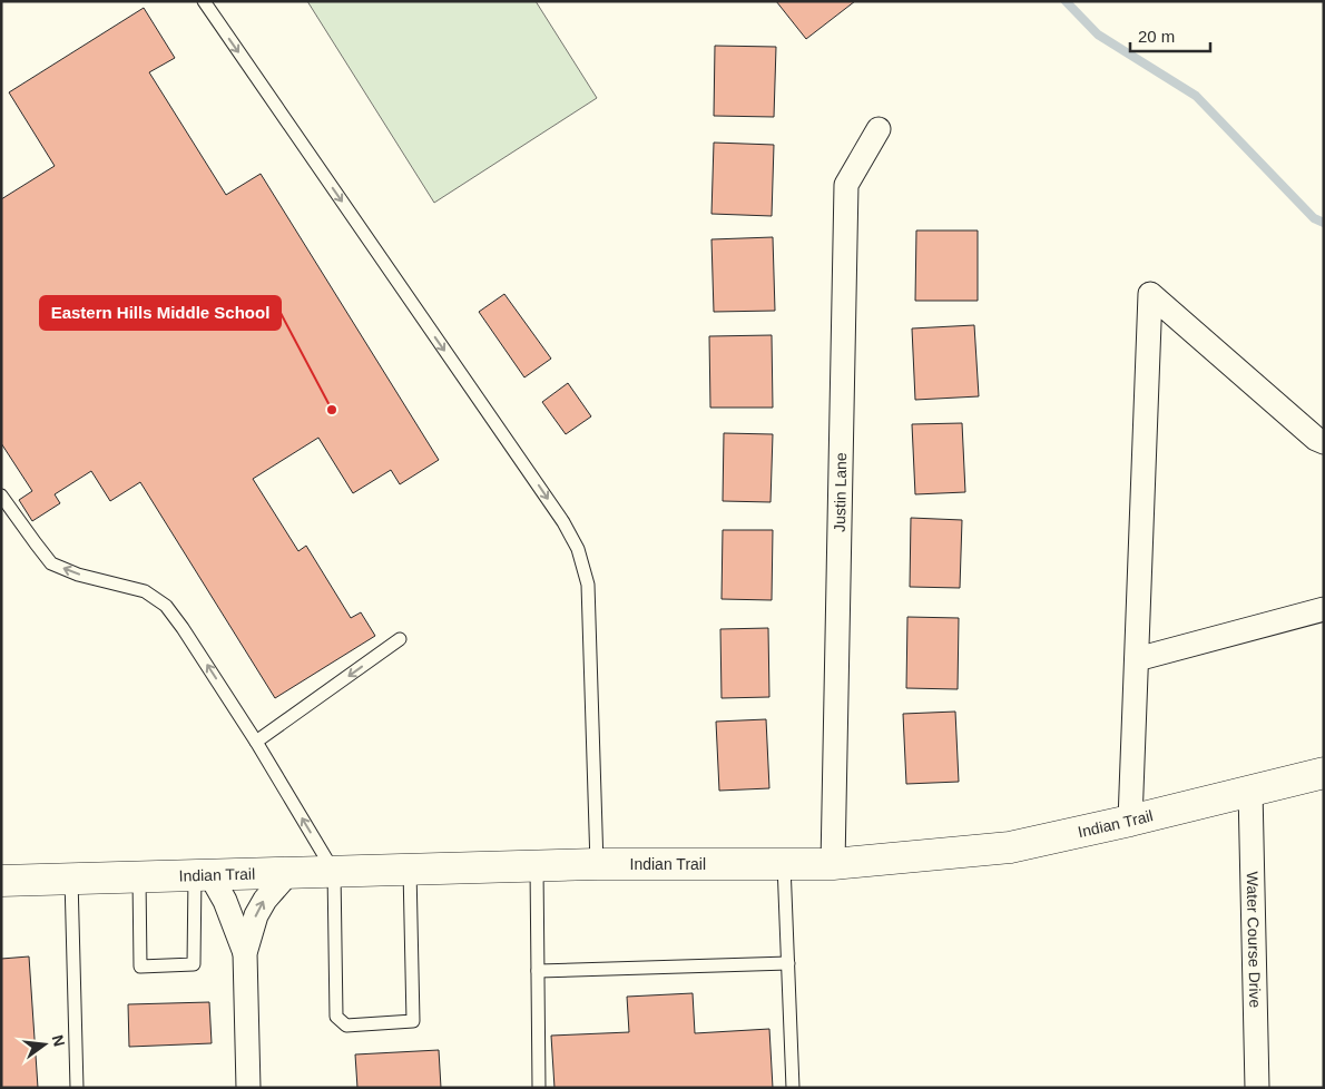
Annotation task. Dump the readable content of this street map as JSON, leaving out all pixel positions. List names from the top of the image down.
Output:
{
  "streets": {
    "street": ["Justin Lane", "Indian Trail", "Water Course Drive"]
  },
  "crossings": [
    ["Justin Lane", "Indian Trail"],
    ["Indian Trail", "Water Course Drive"]
  ],
  "places": ["Eastern Hills Middle School"],
  "scale_bar": "20 m",
  "north": "right"
}
